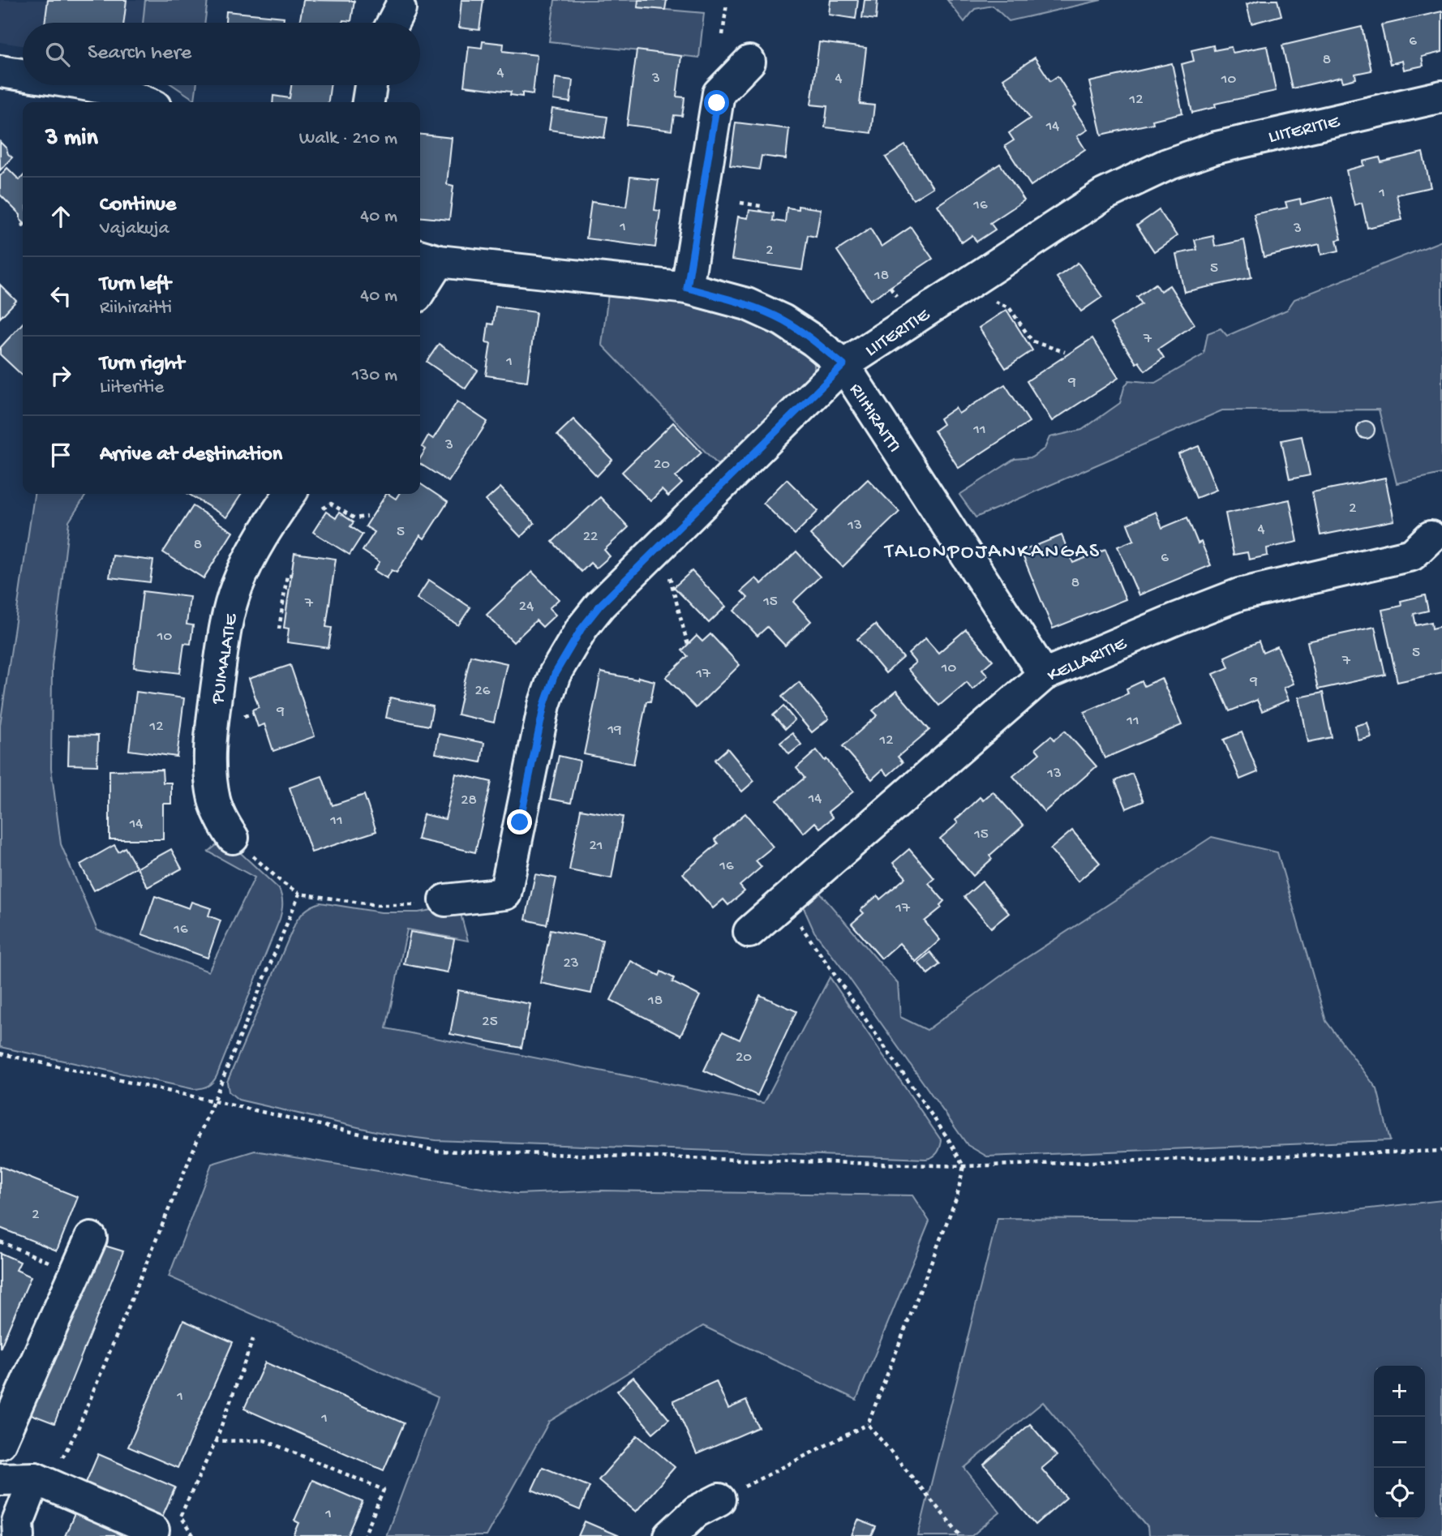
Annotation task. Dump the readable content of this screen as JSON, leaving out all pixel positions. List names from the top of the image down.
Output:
{
  "streets": {
    "street": [
      "LIITERITIE",
      "RIIHIRAITTI",
      "KELLARITIE",
      "PUIMALATIE"
    ]
  },
  "crossings": [
    ["LIITERITIE", "RIIHIRAITTI"],
    ["RIIHIRAITTI", "KELLARITIE"]
  ],
  "districts": ["TALONPOJANKANGAS"],
  "house_numbers": [
    "6",
    "8",
    "4",
    "3",
    "4",
    "10",
    "12",
    "14",
    "1",
    "16",
    "1",
    "3",
    "2",
    "5",
    "18",
    "7",
    "1",
    "9",
    "11",
    "3",
    "20",
    "2",
    "13",
    "4",
    "5",
    "22",
    "8",
    "6",
    "8",
    "15",
    "7",
    "24",
    "10",
    "5",
    "7",
    "10",
    "17",
    "9",
    "26",
    "9",
    "11",
    "12",
    "19",
    "12",
    "13",
    "14",
    "28",
    "11",
    "14",
    "15",
    "21",
    "16",
    "17",
    "16",
    "23",
    "18",
    "25",
    "20",
    "2",
    "1",
    "1",
    "1"
  ],
  "page": {
    "search": "Search here",
    "heading": ["3 min", "Walk · 210 m"],
    "list": [
      ["Continue", "Vajakuja", "40 m"],
      ["Turn left", "Riihiraitti", "40 m"],
      ["Turn right", "Liiteritie", "130 m"],
      "Arrive at destination"
    ],
    "map_buttons": ["+", "−"]
  }
}
